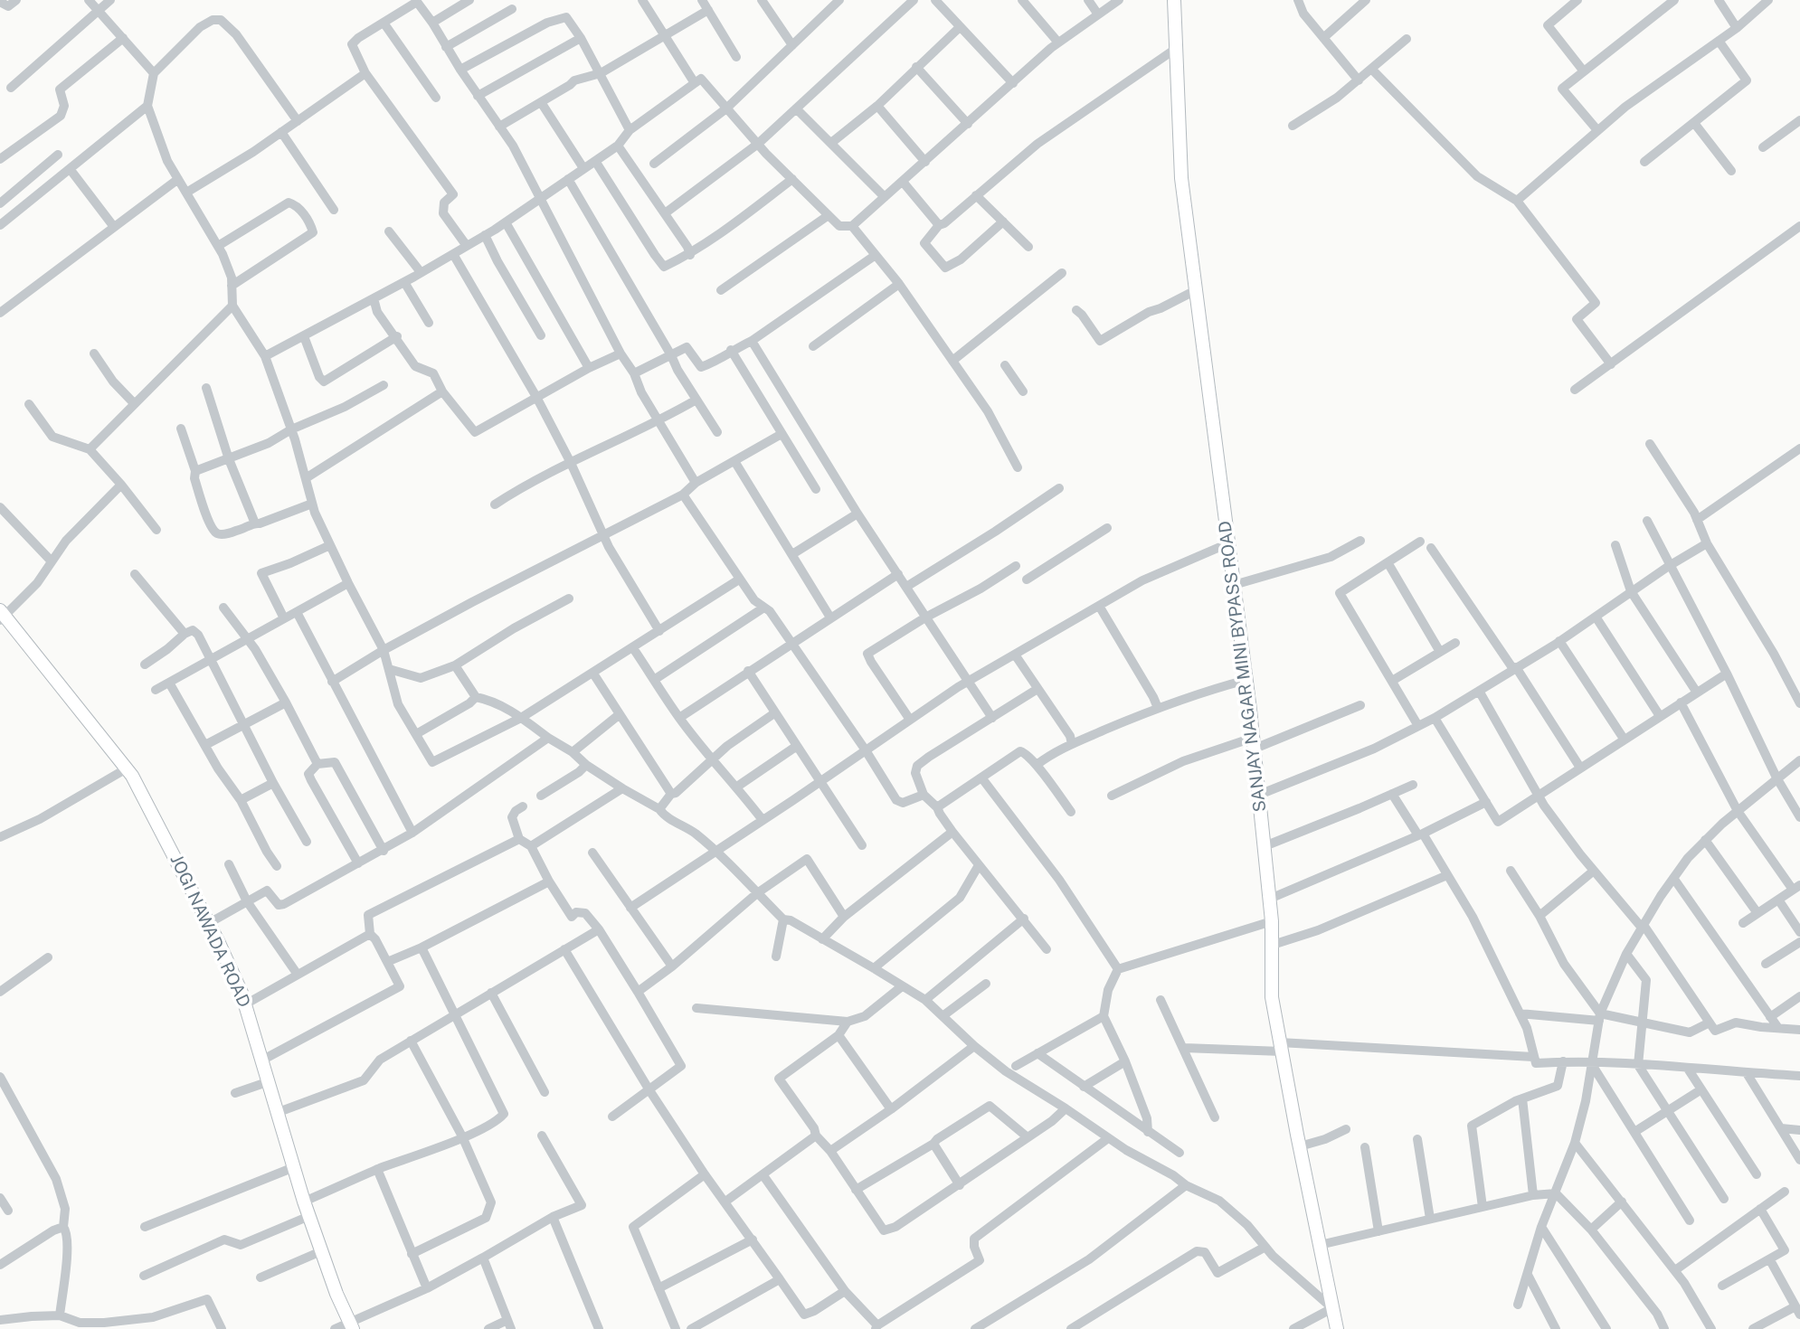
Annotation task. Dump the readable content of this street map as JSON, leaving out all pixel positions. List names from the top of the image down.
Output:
{
  "streets": {
    "street": ["SANJAY NAGAR MINI BYPASS ROAD", "JOGI NAWADA ROAD"]
  }
}
